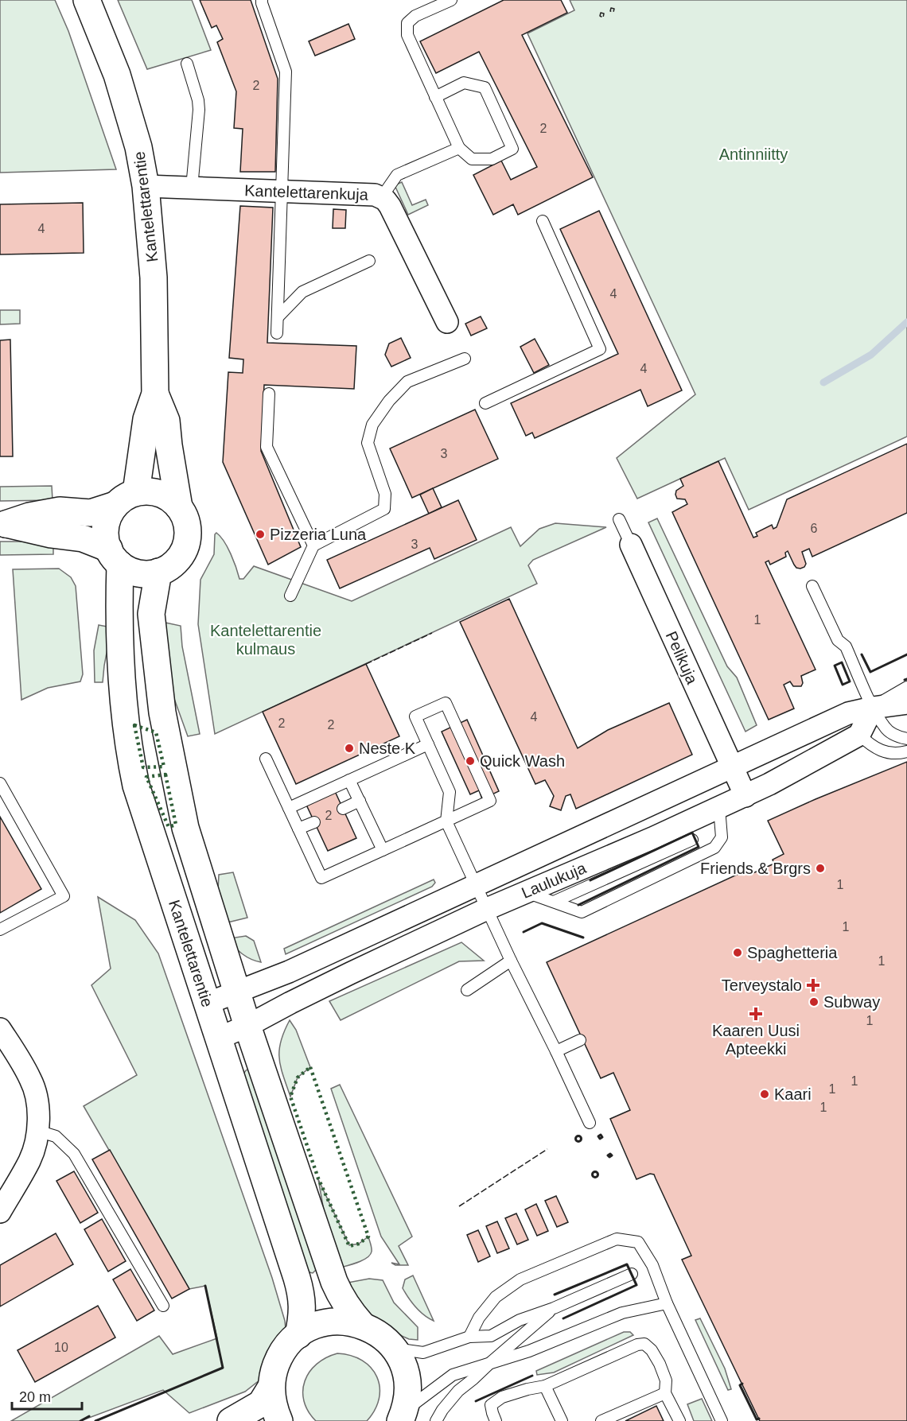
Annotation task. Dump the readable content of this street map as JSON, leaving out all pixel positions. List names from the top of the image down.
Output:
{
  "streets": {
    "main road": ["Kantelettarentie"],
    "street": ["Kantelettarenkuja", "Pelikuja", "Laulukuja"]
  },
  "crossings": [
    ["Kantelettarenkuja", "Kantelettarentie"],
    ["Kantelettarentie", "Laulukuja"],
    ["Pelikuja", "Laulukuja"]
  ],
  "parks": ["Antinniitty", "Kantelettarentie kulmaus"],
  "places": {
    "other": [
      "Pizzeria Luna",
      "Neste K",
      "Quick Wash",
      "Friends & Brgrs",
      "Spaghetteria",
      "Subway",
      "Kaari"
    ],
    "health": ["Terveystalo", "Kaaren Uusi Apteekki"]
  },
  "house_numbers": [
    "2",
    "2",
    "4",
    "4",
    "4",
    "3",
    "6",
    "3",
    "1",
    "4",
    "2",
    "2",
    "2",
    "1",
    "1",
    "1",
    "1",
    "1",
    "1",
    "1",
    "10"
  ],
  "scale_bar": "20 m"
}
